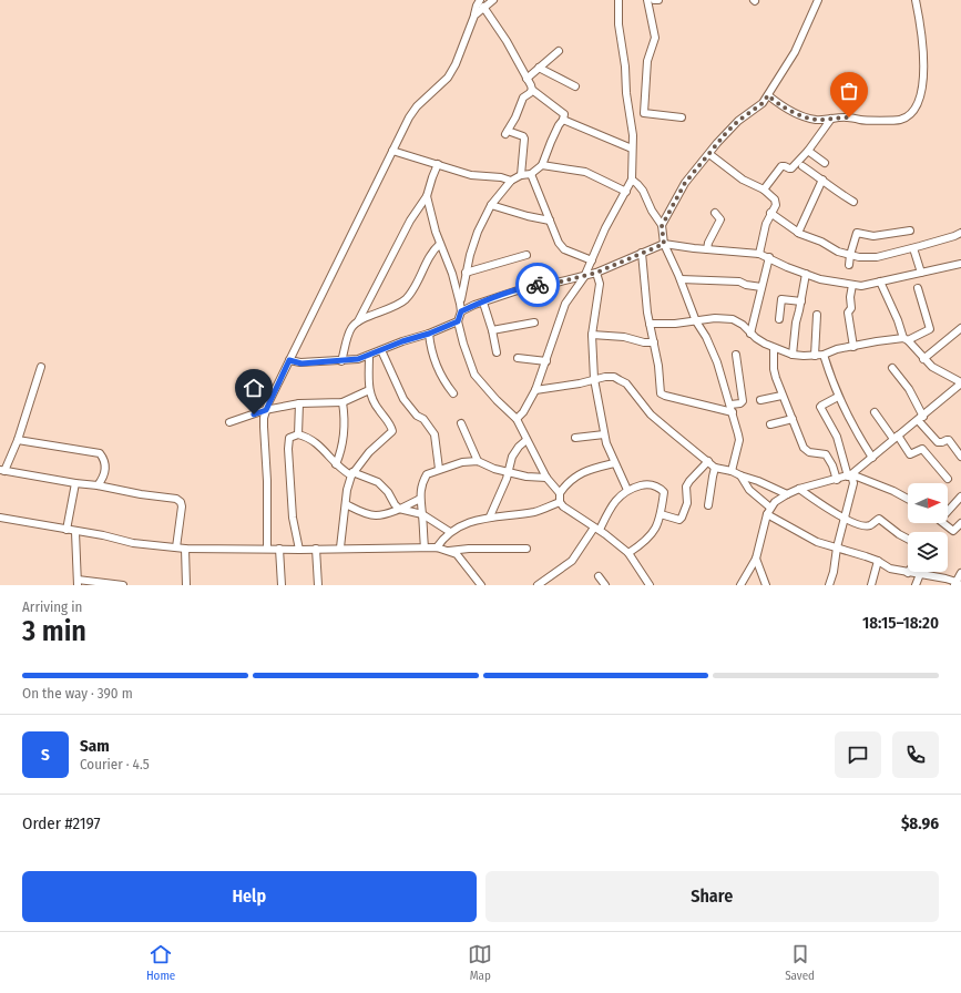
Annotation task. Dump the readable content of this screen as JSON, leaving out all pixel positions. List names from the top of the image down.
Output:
{
  "north": "right",
  "page": {
    "heading": ["3 min", "Arriving in", "18:15–18:20"],
    "panel": [
      "Sam",
      "Courier · 4.5",
      "Order #2197",
      "$8.96"
    ],
    "bar": "On the way · 390 m",
    "round": "S",
    "buttons": ["Help", "Share"],
    "tabs": ["Home", "Map", "Saved"]
  }
}
